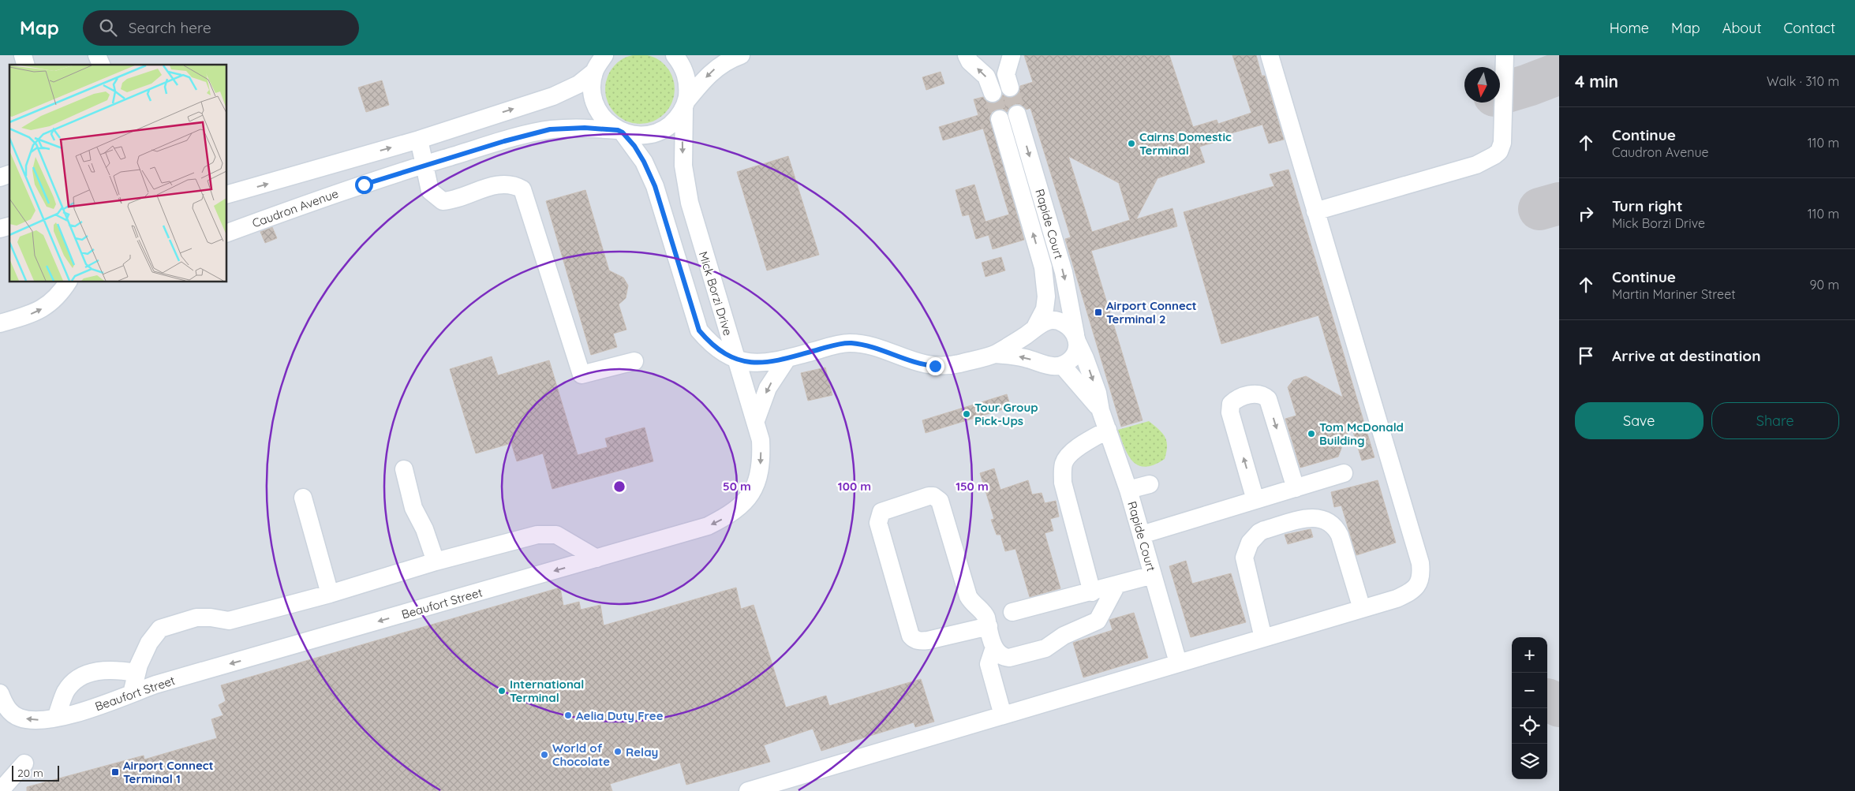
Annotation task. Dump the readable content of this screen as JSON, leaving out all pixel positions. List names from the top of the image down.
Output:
{
  "streets": {
    "street": [
      "Caudron Avenue",
      "Rapide Court",
      "Mick Borzi Drive",
      "Beaufort Street"
    ]
  },
  "crossings": [
    ["Caudron Avenue", "Mick Borzi Drive"],
    ["Mick Borzi Drive", "Beaufort Street"]
  ],
  "places": {
    "other": [
      "Cairns Domestic Terminal",
      "Tour Group Pick-Ups",
      "Tom McDonald Building",
      "International Terminal",
      "Aelia Duty Free",
      "Relay",
      "World of Chocolate"
    ],
    "transit": ["Airport Connect Terminal 2", "Airport Connect Terminal 1"]
  },
  "scale_bar": "20 m",
  "north": "bottom",
  "page": {
    "header": "Map",
    "search": "Search here",
    "nav": [
      "Home",
      "Map",
      "About",
      "Contact"
    ],
    "heading": ["4 min", "Walk · 310 m"],
    "list": [
      ["Continue", "Caudron Avenue", "110 m"],
      ["Turn right", "Mick Borzi Drive", "110 m"],
      ["Continue", "Martin Mariner Street", "90 m"],
      "Arrive at destination"
    ],
    "buttons": ["Save", "Share"],
    "map_buttons": ["+", "−"],
    "scale": "20 m"
  },
  "rings": ["50 m", "100 m", "150 m"]
}
